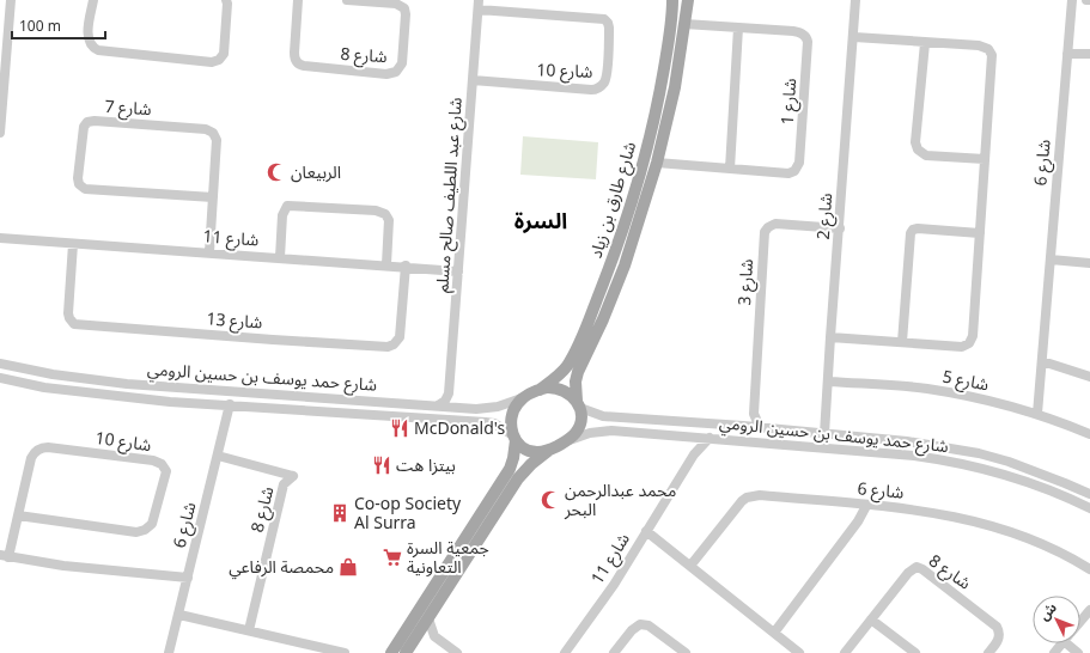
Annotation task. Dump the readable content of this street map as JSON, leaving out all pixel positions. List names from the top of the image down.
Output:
{
  "streets": {
    "main road": ["شارع طارق بن زياد"],
    "street": [
      "شارع 8",
      "شارع 10",
      "شارع 1",
      "شارع 7",
      "شارع 6",
      "شارع عبد اللطيف صالح مسلم",
      "شارع 2",
      "شارع 11",
      "شارع 3",
      "شارع 13",
      "شارع حمد يوسف بن حسين الرومي",
      "شارع 5"
    ]
  },
  "crossings": [
    ["شارع 8", "شارع 6"],
    ["شارع 10", "شارع عبد اللطيف صالح مسلم"],
    ["شارع 1", "شارع طارق بن زياد"],
    ["شارع 7", "شارع 11"],
    ["شارع 6", "شارع حمد يوسف بن حسين الرومي"],
    ["شارع 6", "شارع 5"],
    ["شارع عبد اللطيف صالح مسلم", "شارع 11"],
    ["شارع طارق بن زياد", "شارع حمد يوسف بن حسين الرومي"],
    ["شارع 2", "شارع 3"],
    ["شارع 2", "شارع حمد يوسف بن حسين الرومي"],
    ["شارع 2", "شارع 5"],
    ["شارع 11", "شارع 13"],
    ["شارع 11", "شارع حمد يوسف بن حسين الرومي"],
    ["شارع 3", "شارع حمد يوسف بن حسين الرومي"]
  ],
  "districts": ["السرة"],
  "places": {
    "mosque": ["الربيعان", "محمد عبدالرحمن البحر"],
    "restaurant": ["McDonald's", "بيتزا هت"],
    "building": ["Co-op Society Al Surra"],
    "supermarket": ["جمعية السرة التعاونية"],
    "shop": ["محمصة الرفاعي"]
  },
  "scale_bar": "100 m",
  "north": "top left"
}
